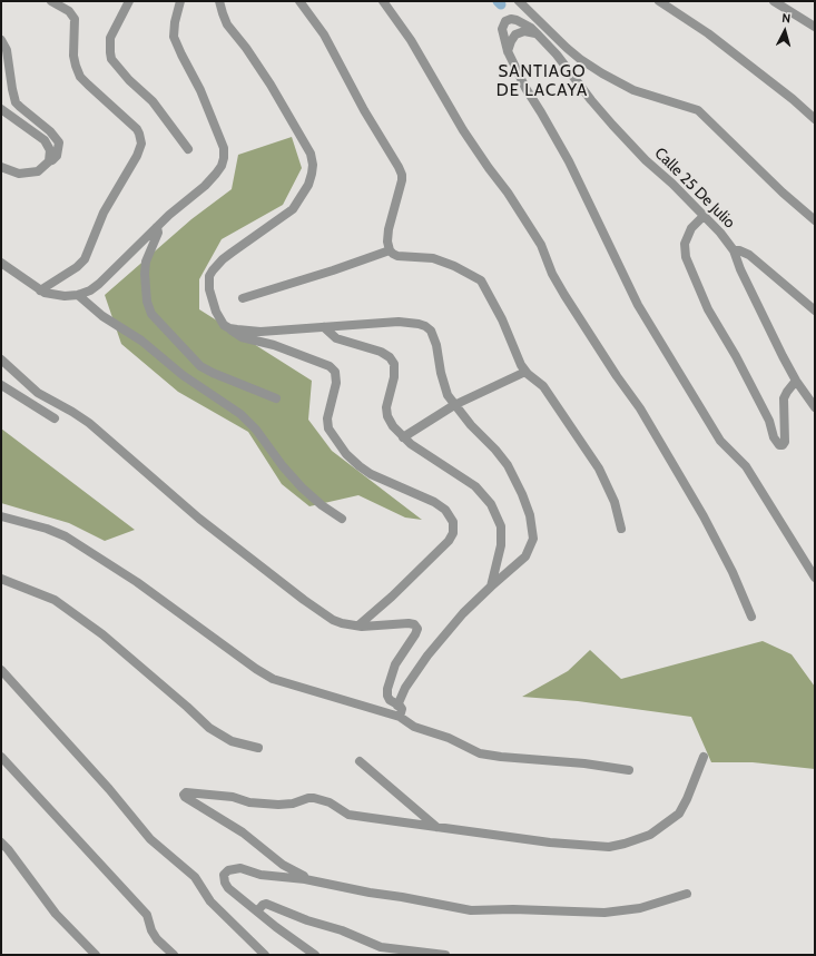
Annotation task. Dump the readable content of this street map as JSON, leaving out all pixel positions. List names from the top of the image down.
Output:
{
  "streets": {
    "street": ["Calle 25 De Julio"]
  },
  "districts": ["SANTIAGO DE LACAYA"],
  "north": "top"
}
